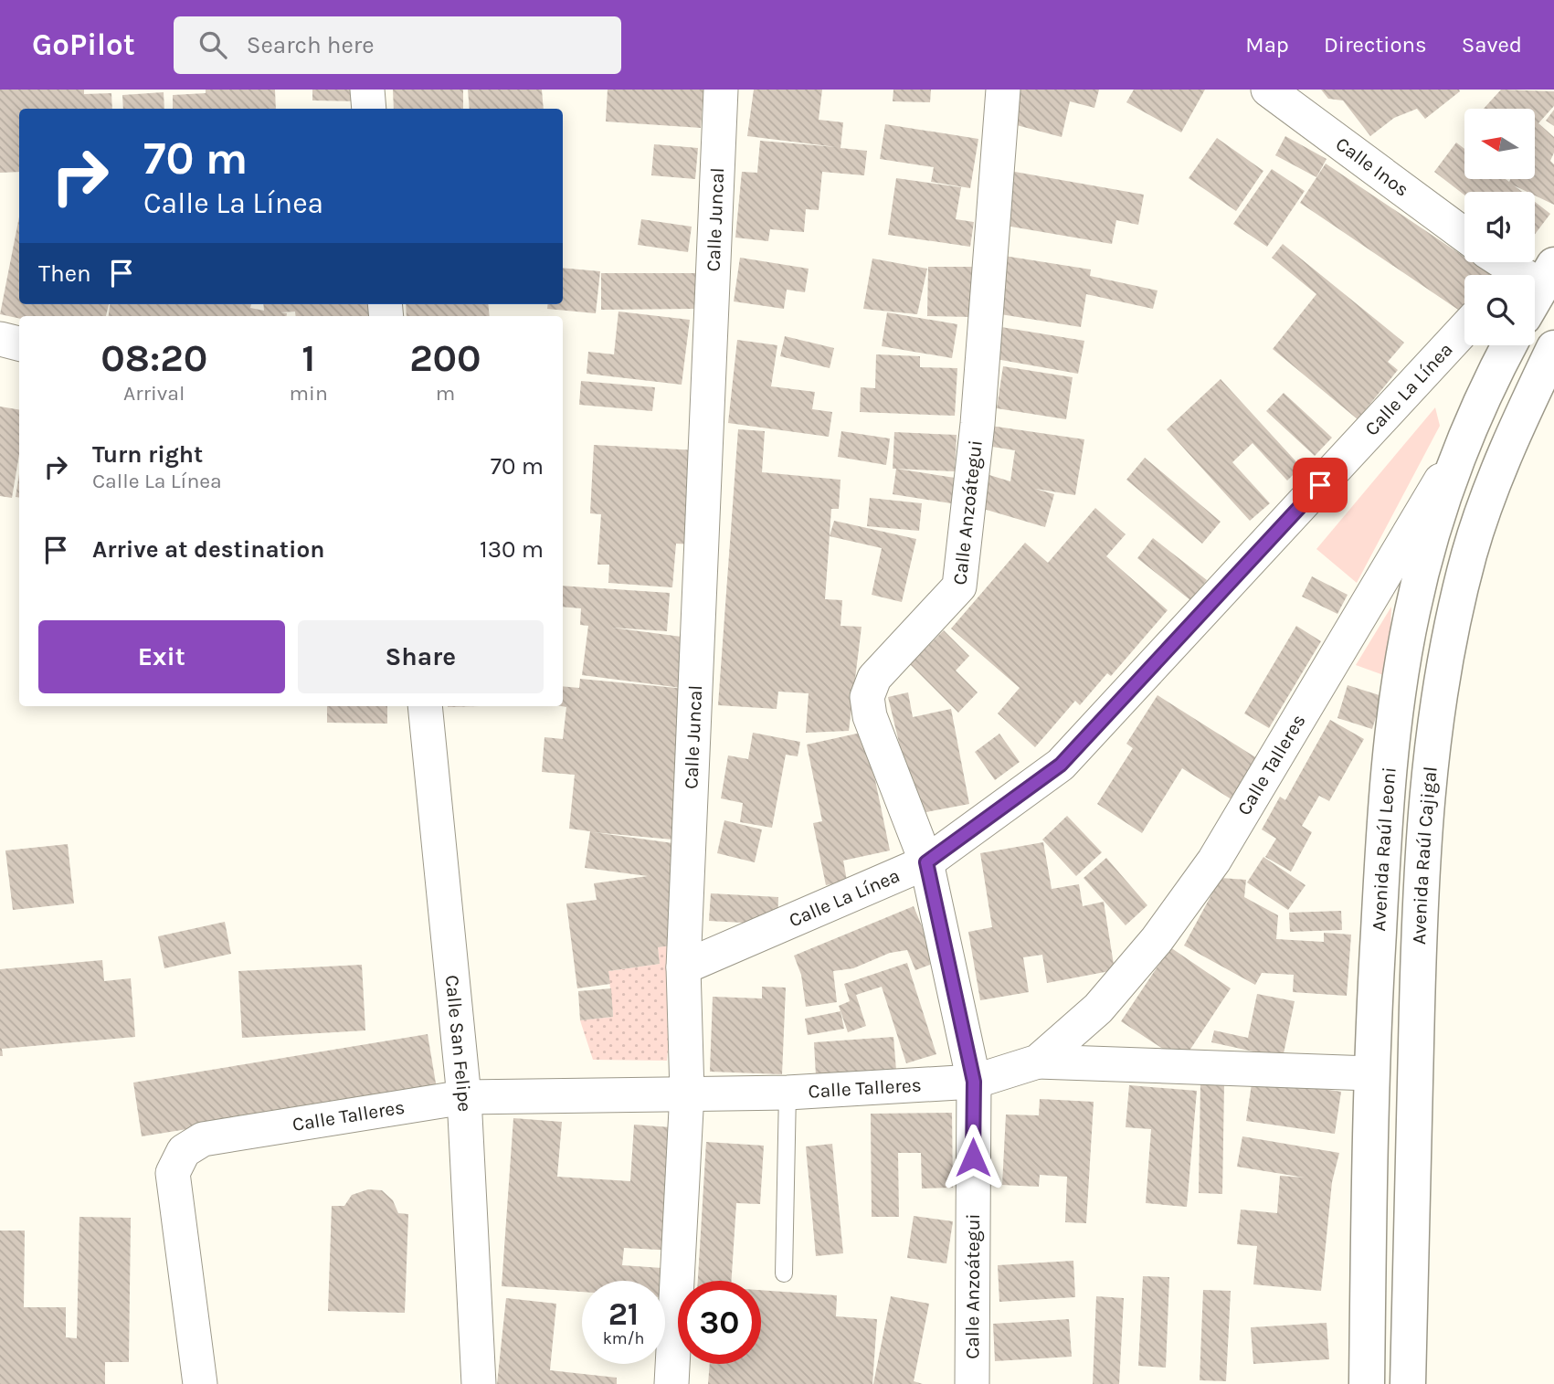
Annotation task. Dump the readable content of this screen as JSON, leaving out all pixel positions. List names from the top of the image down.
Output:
{
  "streets": {
    "main road": ["Avenida Raúl Leoni", "Avenida Raúl Cajigal"],
    "street": [
      "Calle Inos",
      "Calle Juncal",
      "Calle La Línea",
      "Calle Anzoátegui",
      "Calle Talleres",
      "Calle San Felipe"
    ]
  },
  "crossings": [
    ["Calle Juncal", "Calle La Línea"],
    ["Calle Juncal", "Calle Talleres"],
    ["Calle La Línea", "Calle Anzoátegui"],
    ["Calle Anzoátegui", "Calle Talleres"],
    ["Calle Talleres", "Avenida Raúl Leoni"],
    ["Calle Talleres", "Calle San Felipe"]
  ],
  "north": "left",
  "page": {
    "header": "GoPilot",
    "search": "Search here",
    "nav": ["Map", "Directions", "Saved"],
    "turn": ["70 m", "Calle La Línea"],
    "then": "Then",
    "eta": [
      "08:20",
      "Arrival",
      "1",
      "min",
      "200",
      "m"
    ],
    "list": [
      {
        "name": "Turn right",
        "note": "Calle La Línea",
        "value": "70 m"
      },
      {
        "name": "Arrive at destination",
        "value": "130 m"
      }
    ],
    "buttons": ["Exit", "Share"],
    "speed": "21 km/h",
    "limit": "30"
  }
}
